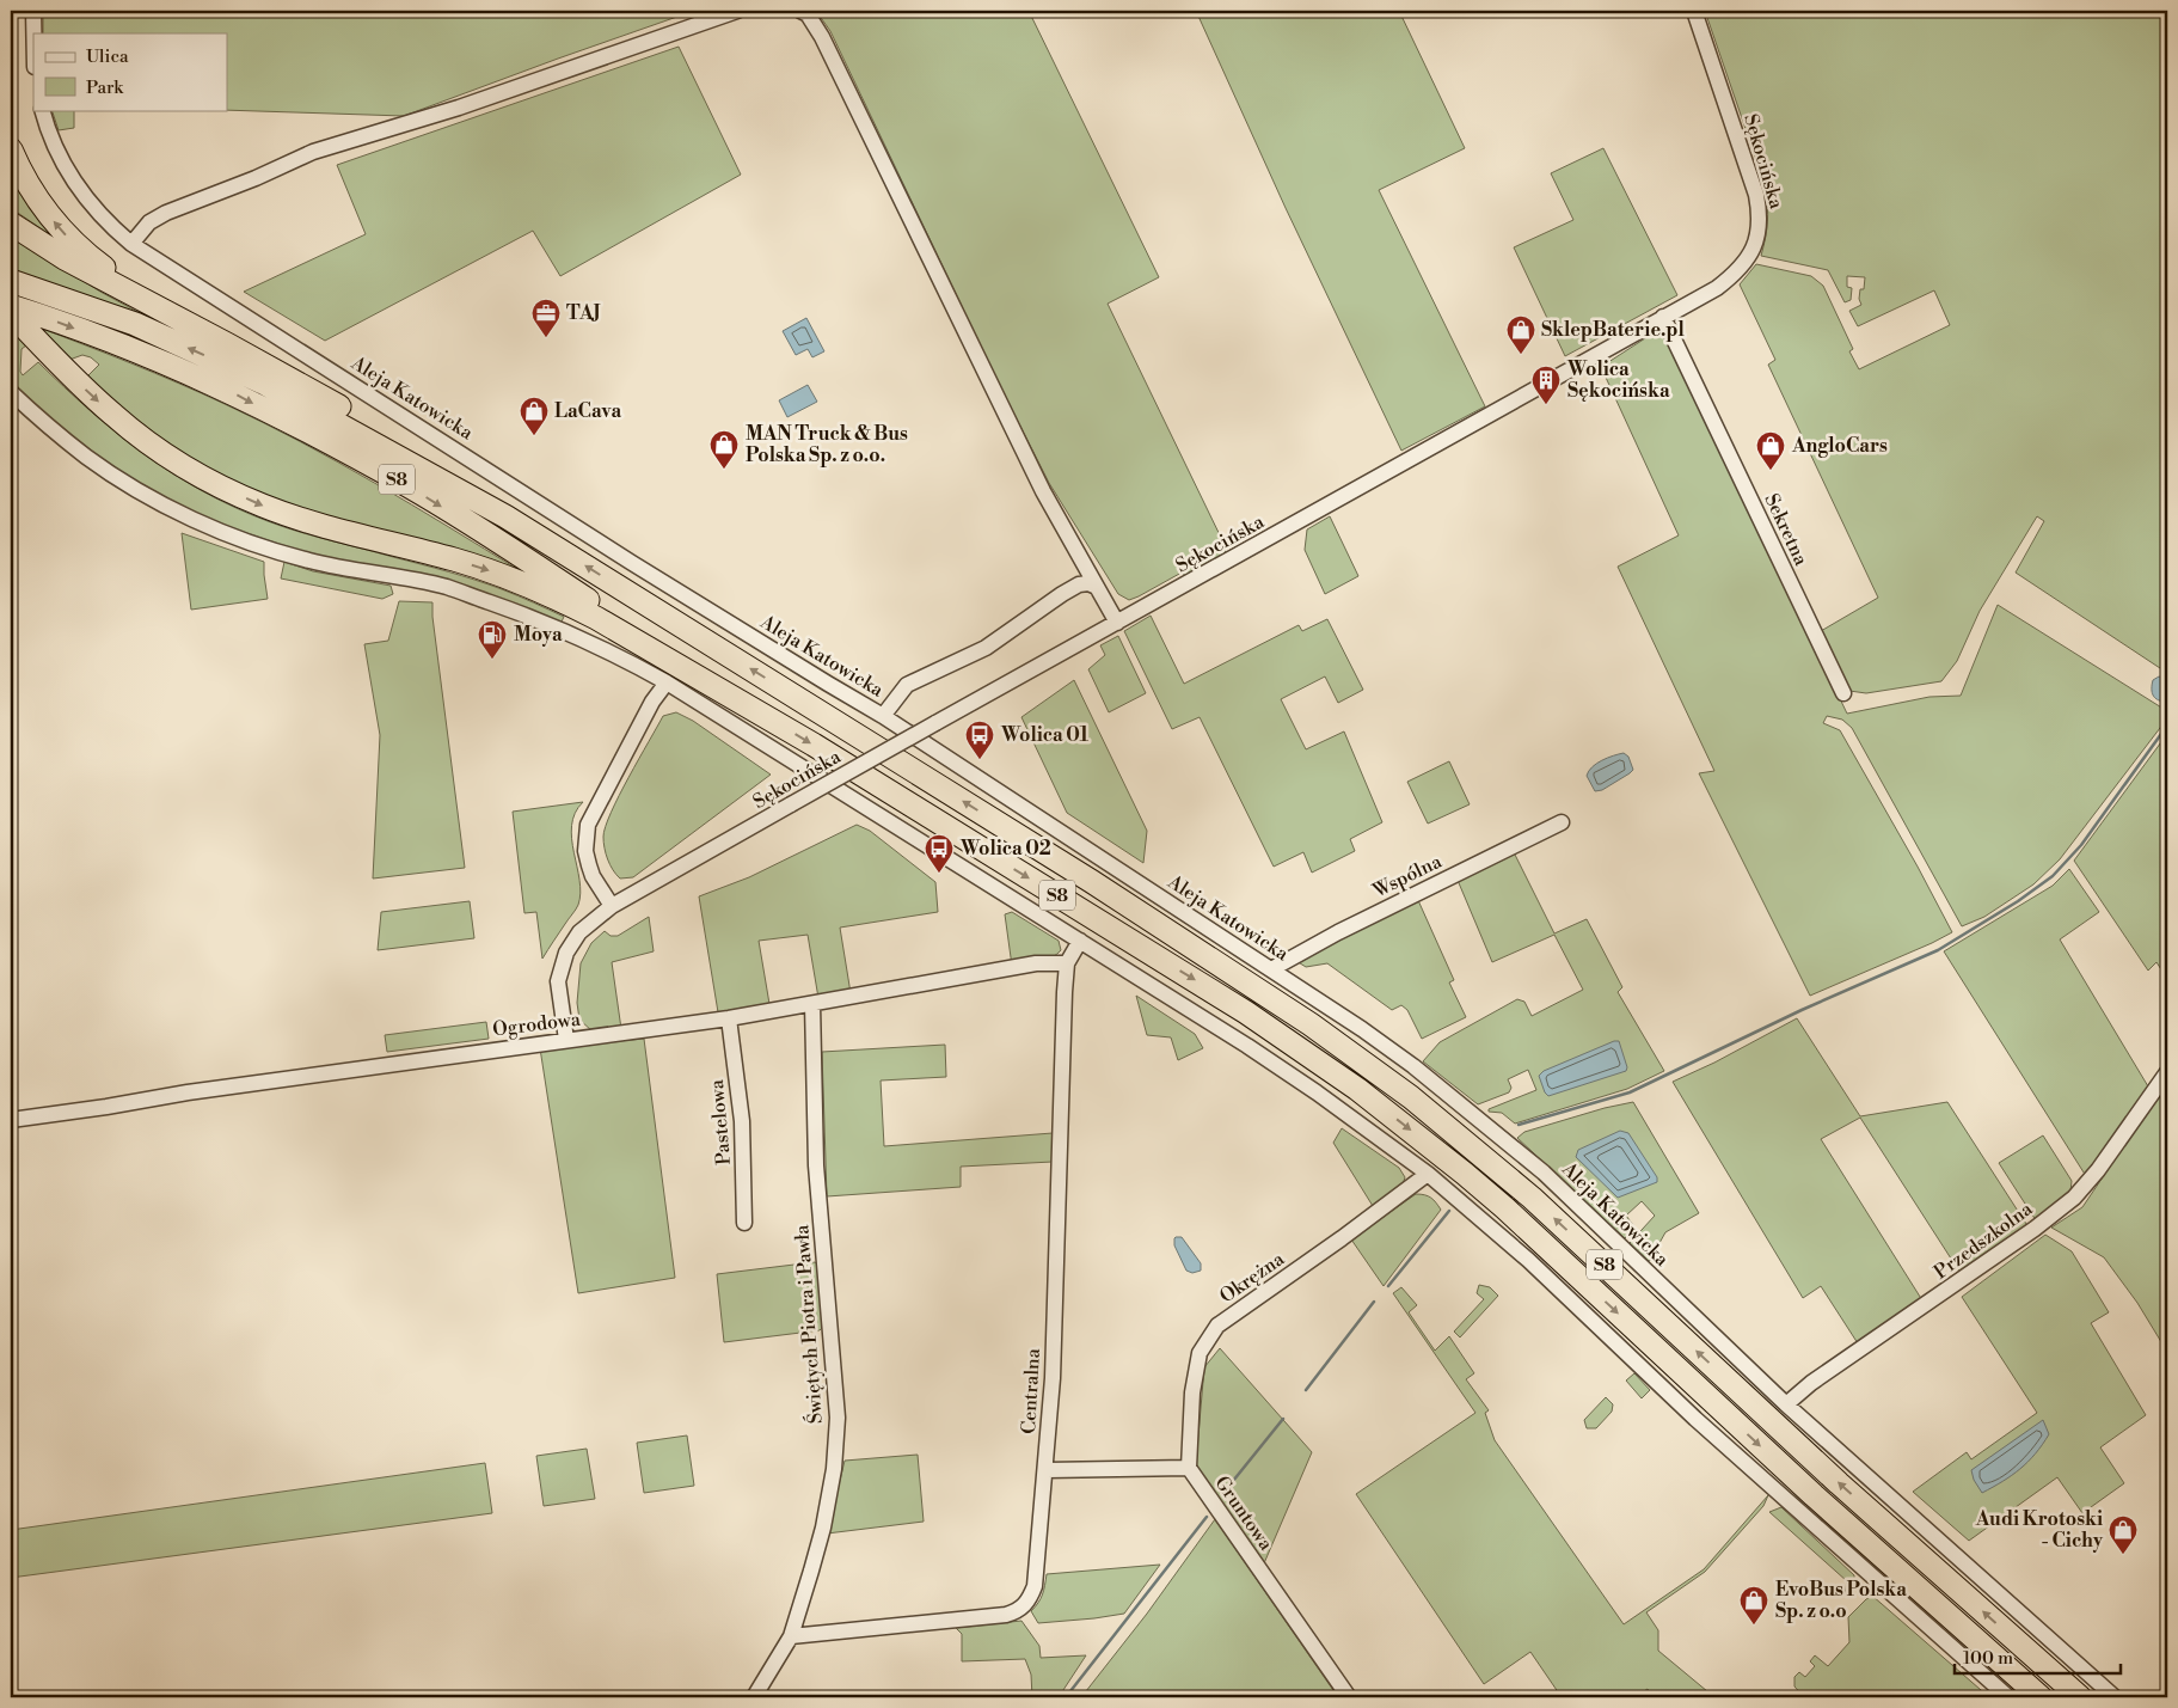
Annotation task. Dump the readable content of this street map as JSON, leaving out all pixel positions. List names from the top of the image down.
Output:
{
  "streets": {
    "highway": ["S8"],
    "street": [
      "Sękocińska",
      "Aleja Katowicka",
      "Sekretna",
      "Wspólna",
      "Ogrodowa",
      "Pastelowa",
      "Przedszkolna",
      "Okrężna",
      "Świętych Piotra i Pawła",
      "Centralna",
      "Gruntowa"
    ]
  },
  "crossings": [
    ["Sękocińska", "Sekretna"],
    ["Sękocińska", "Ogrodowa"],
    ["Aleja Katowicka", "Wspólna"],
    ["Aleja Katowicka", "Przedszkolna"],
    ["Ogrodowa", "Pastelowa"],
    ["Ogrodowa", "Świętych Piotra i Pawła"],
    ["Ogrodowa", "Centralna"],
    ["Okrężna", "Gruntowa"],
    ["Świętych Piotra i Pawła", "Centralna"],
    ["Centralna", "Gruntowa"]
  ],
  "places": {
    "office": ["TAJ"],
    "shop": [
      "SklepBaterie.pl",
      "LaCava",
      "MAN Truck & Bus Polska Sp. z o.o.",
      "AngloCars",
      "Audi Krotoski - Cichy",
      "EvoBus Polska Sp. z o.o"
    ],
    "building": ["Wolica Sękocińska"],
    "fuel station": ["Moya"],
    "bus stop": ["Wolica 01", "Wolica 02"]
  },
  "legend": ["Ulica", "Park"],
  "scale_bar": "100 m"
}
